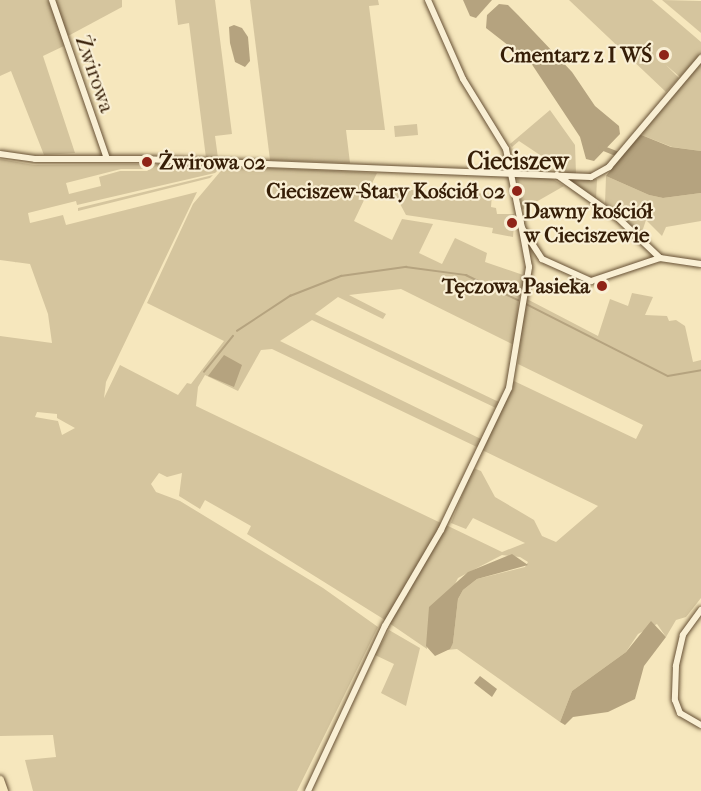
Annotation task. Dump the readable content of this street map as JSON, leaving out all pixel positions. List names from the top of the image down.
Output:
{
  "streets": {
    "street": ["Żwirowa"]
  },
  "districts": ["Cieciszew"],
  "places": [
    "Cmentarz z I WŚ",
    "Żwirowa 02",
    "Cieciszew-Stary Kościół 02",
    "Dawny kościół w Cieciszewie",
    "Tęczowa Pasieka"
  ]
}
